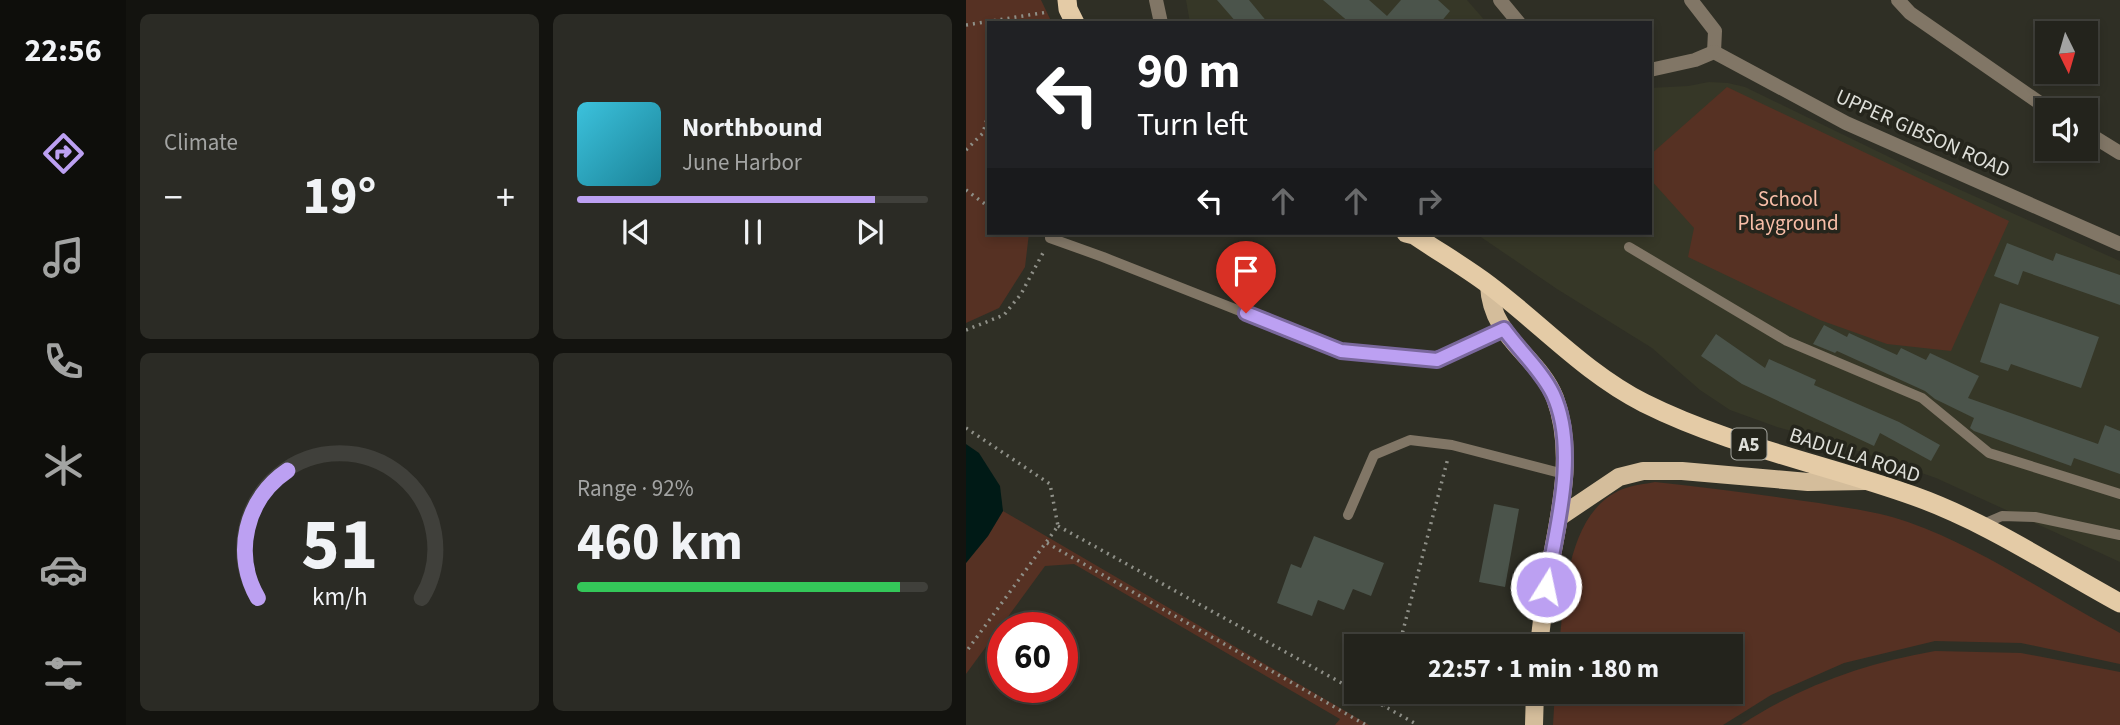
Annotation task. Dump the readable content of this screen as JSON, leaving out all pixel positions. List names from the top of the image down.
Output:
{
  "streets": {
    "highway": ["A5", "BADULLA ROAD"],
    "street": ["UPPER GIBSON ROAD"]
  },
  "parks": ["School Playground"],
  "north": "bottom",
  "page": {
    "tabs": "22:56",
    "tile": [
      "Climate",
      ["Range · 92%", "460 km"]
    ],
    "turn": ["90 m", "Turn left"],
    "song": ["Northbound", "June Harbor"],
    "heat": ["−", "19°", "+"],
    "limit": "60",
    "trip": "22:57 · 1 min · 180 m",
    "gauge": ["51", "km/h"]
  }
}
